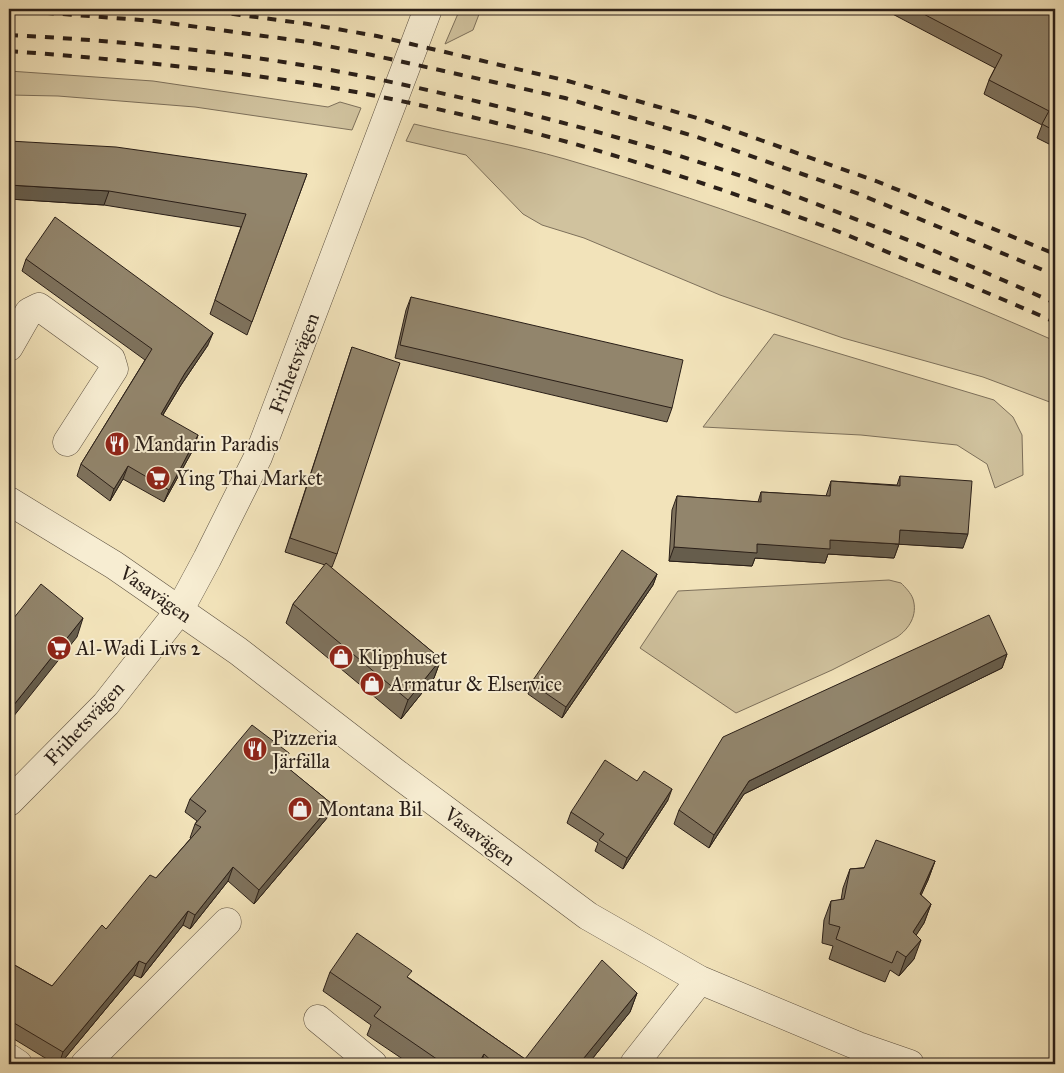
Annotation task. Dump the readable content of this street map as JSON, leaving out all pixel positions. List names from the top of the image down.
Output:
{
  "streets": {
    "street": ["Frihetsvägen", "Vasavägen"]
  },
  "crossings": [
    ["Frihetsvägen", "Vasavägen"]
  ],
  "places": {
    "restaurant": ["Mandarin Paradis", "Pizzeria Järfälla"],
    "supermarket": ["Ying Thai Market", "Al-Wadi Livs 2"],
    "shop": ["Klipphuset", "Armatur & Elservice", "Montana Bil"]
  }
}
